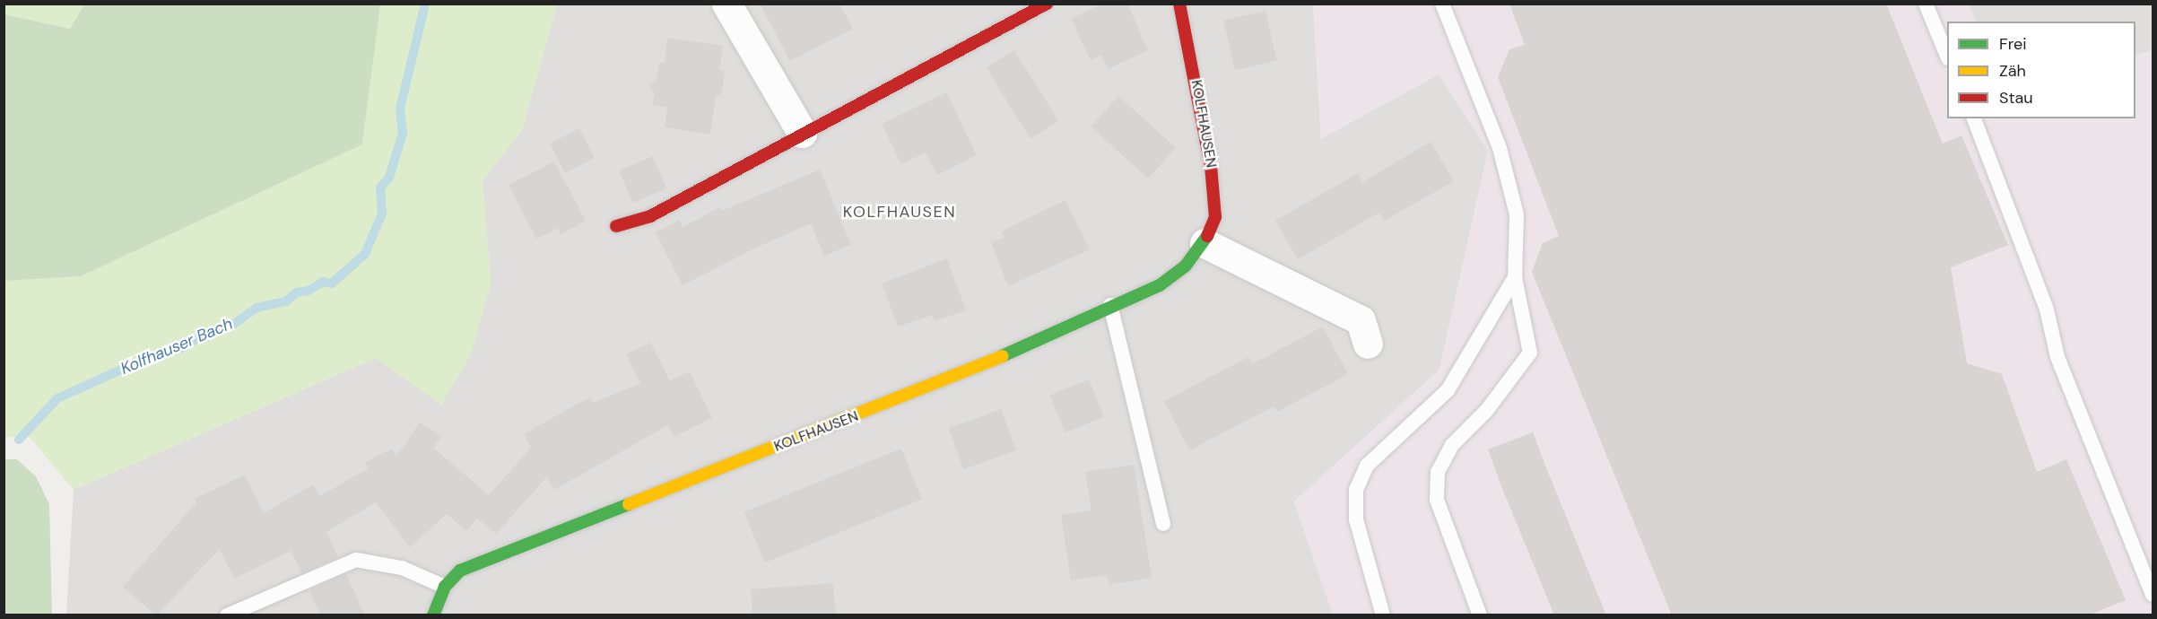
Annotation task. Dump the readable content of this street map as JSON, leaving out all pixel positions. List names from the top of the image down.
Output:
{
  "streets": {
    "street": ["KOLFHAUSEN"]
  },
  "districts": ["KOLFHAUSEN"],
  "water": ["Kolfhauser Bach"],
  "legend": ["Frei", "Zäh", "Stau"]
}
